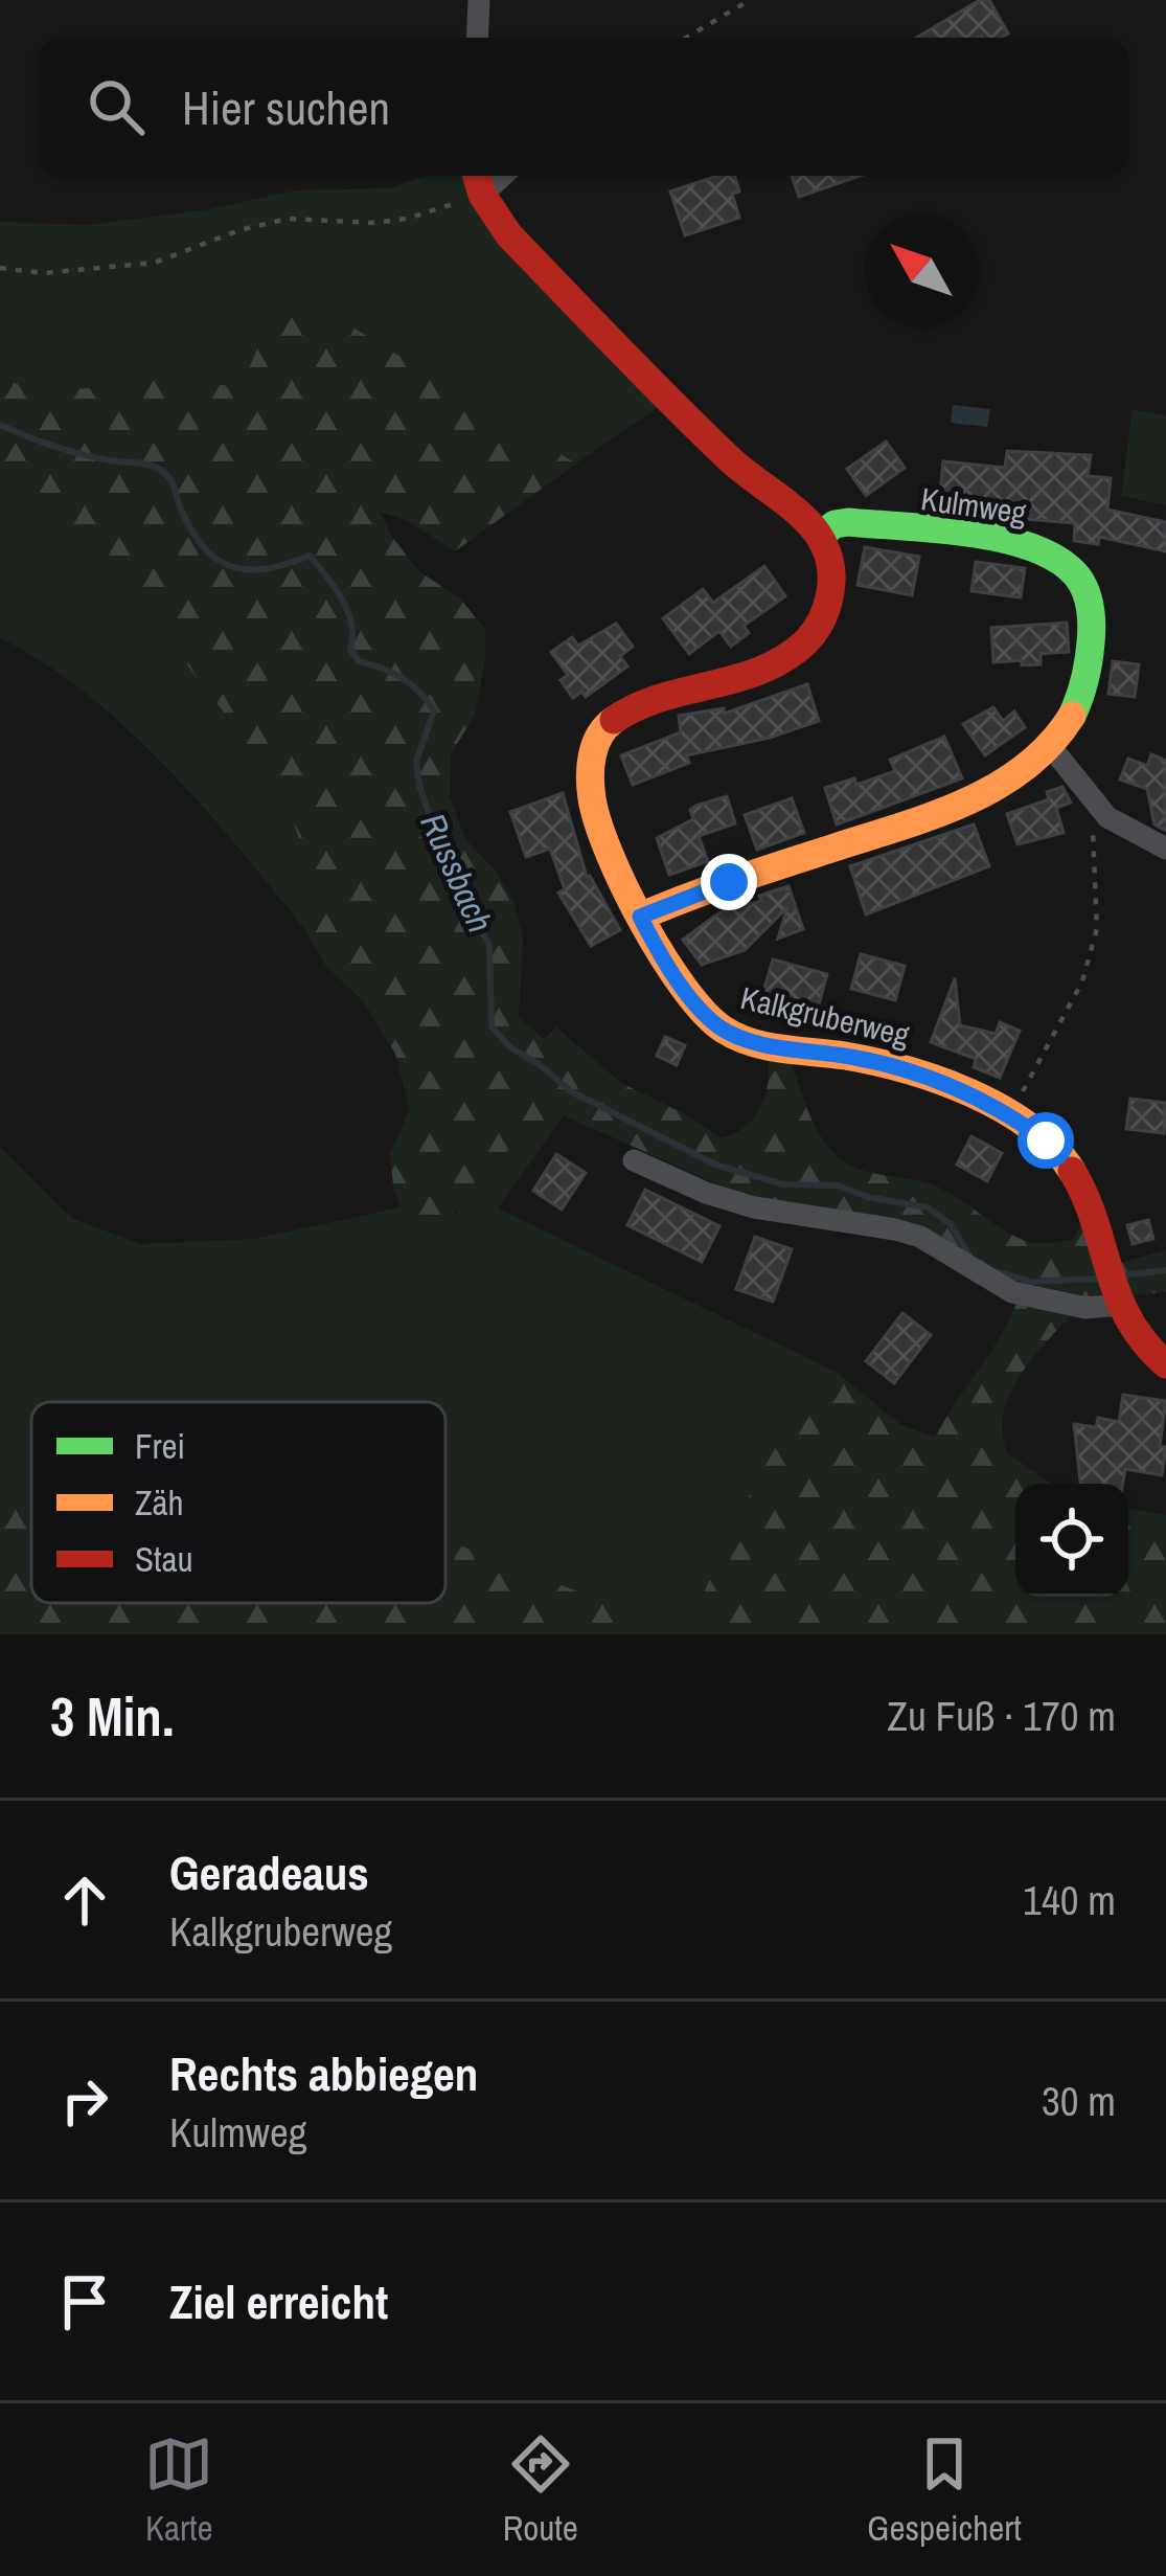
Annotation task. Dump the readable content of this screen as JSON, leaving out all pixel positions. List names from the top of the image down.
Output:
{
  "streets": {
    "street": ["Kulmweg", "Kalkgruberweg"]
  },
  "crossings": [
    ["Kulmweg", "Kalkgruberweg"]
  ],
  "water": ["Russbach"],
  "legend": ["Frei", "Zäh", "Stau"],
  "north": "top left",
  "page": {
    "search": "Hier suchen",
    "heading": ["3 Min.", "Zu Fuß · 170 m"],
    "list": [
      ["Geradeaus", "Kalkgruberweg", "140 m"],
      ["Rechts abbiegen", "Kulmweg", "30 m"],
      "Ziel erreicht"
    ],
    "nav": ["Karte", "Route", "Gespeichert"]
  }
}
